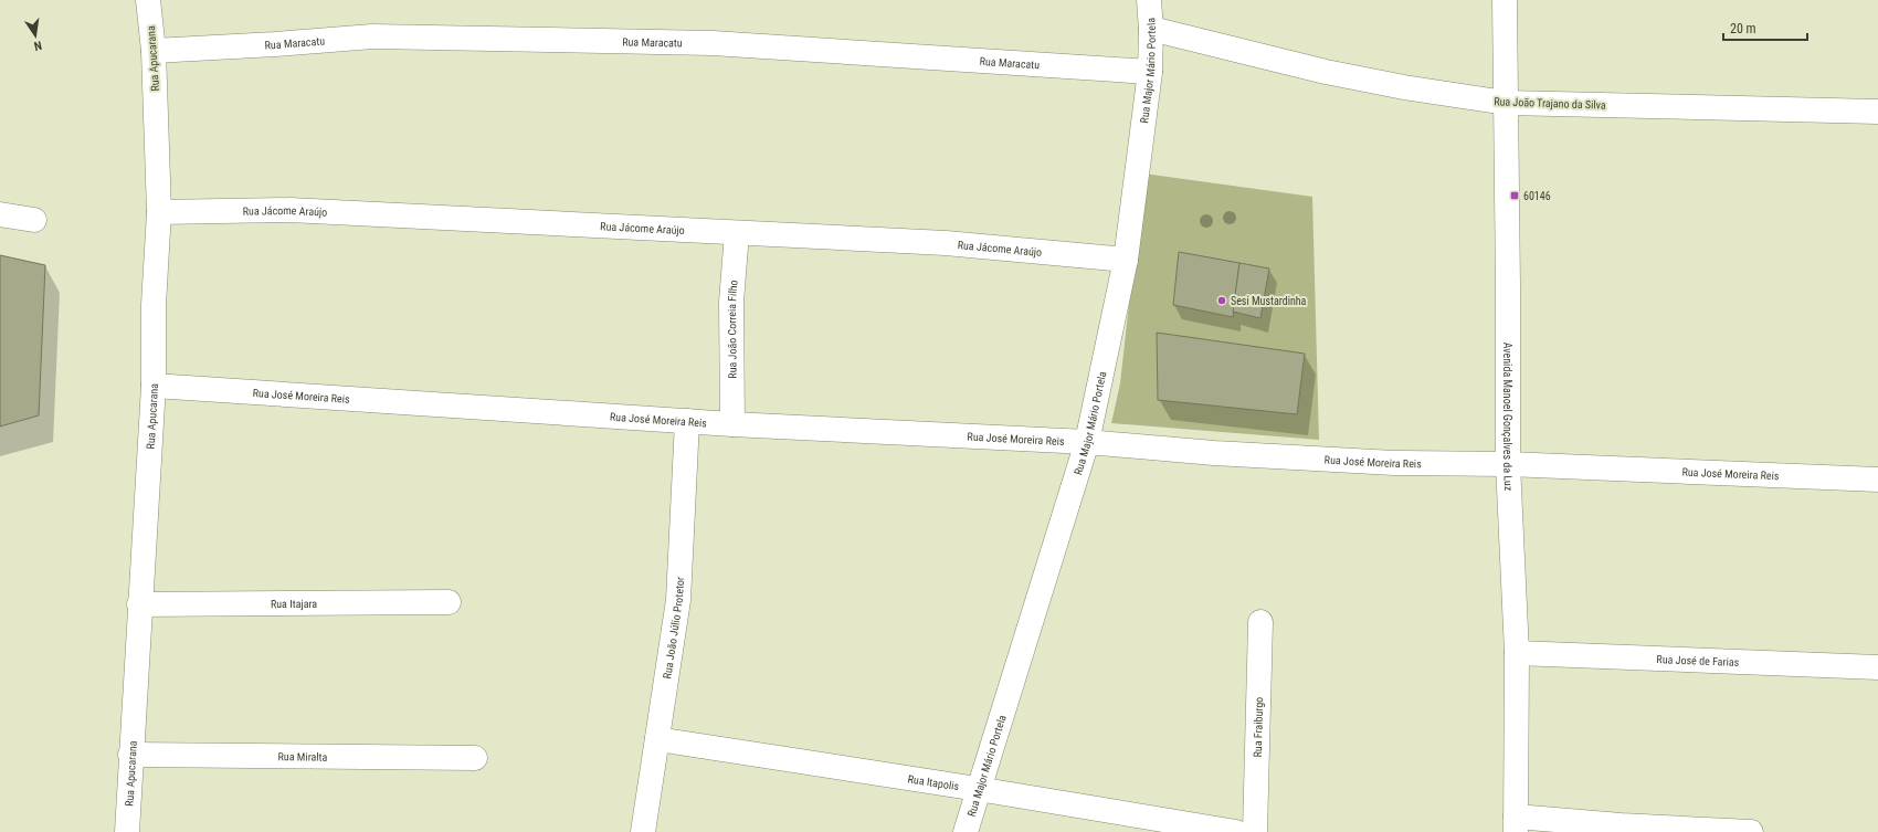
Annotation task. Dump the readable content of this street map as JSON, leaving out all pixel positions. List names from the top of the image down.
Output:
{
  "streets": {
    "street": [
      "Rua Maracatu",
      "Rua Apucarana",
      "Rua Major Mário Portela",
      "Rua João Trajano da Silva",
      "Rua Jácome Araújo",
      "Rua João Correia Filho",
      "Rua José Moreira Reis",
      "Avenida Manoel Gonçalves da Luz",
      "Rua Itajara",
      "Rua João Júlio Protetor",
      "Rua José de Farias",
      "Rua Fraiburgo",
      "Rua Miralta",
      "Rua Itapolis"
    ]
  },
  "crossings": [
    ["Rua Maracatu", "Rua Apucarana"],
    ["Rua Maracatu", "Rua Major Mário Portela"],
    ["Rua Apucarana", "Rua Jácome Araújo"],
    ["Rua Apucarana", "Rua José Moreira Reis"],
    ["Rua Apucarana", "Rua Itajara"],
    ["Rua Apucarana", "Rua Miralta"],
    ["Rua Major Mário Portela", "Rua João Trajano da Silva"],
    ["Rua Major Mário Portela", "Rua Jácome Araújo"],
    ["Rua Major Mário Portela", "Rua José Moreira Reis"],
    ["Rua Major Mário Portela", "Rua Itapolis"],
    ["Rua João Trajano da Silva", "Avenida Manoel Gonçalves da Luz"],
    ["Rua Jácome Araújo", "Rua João Correia Filho"],
    ["Rua João Correia Filho", "Rua José Moreira Reis"],
    ["Rua José Moreira Reis", "Avenida Manoel Gonçalves da Luz"],
    ["Rua José Moreira Reis", "Rua João Júlio Protetor"],
    ["Avenida Manoel Gonçalves da Luz", "Rua José de Farias"],
    ["Rua João Júlio Protetor", "Rua Itapolis"]
  ],
  "places": {
    "transit": ["60146"],
    "other": ["Sesi Mustardinha"]
  },
  "scale_bar": "20 m",
  "north": "bottom"
}
